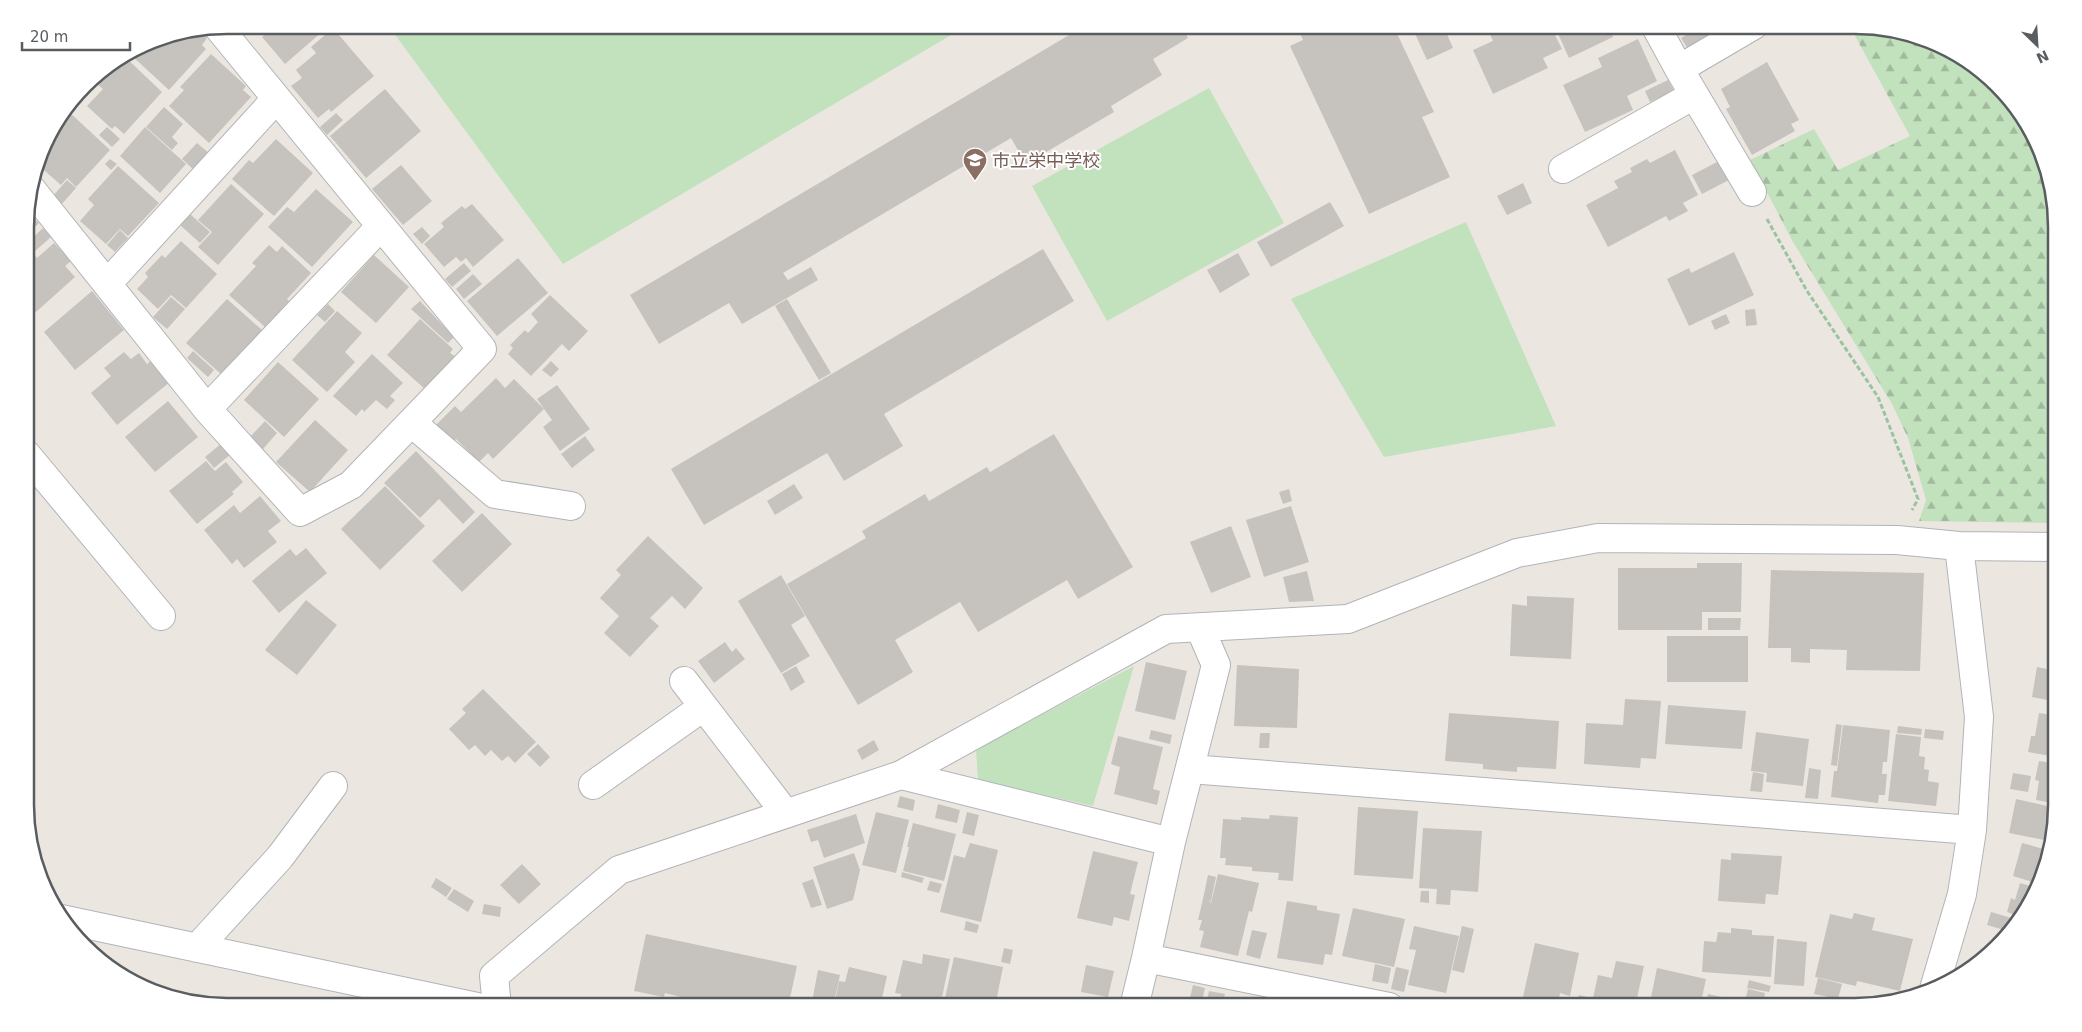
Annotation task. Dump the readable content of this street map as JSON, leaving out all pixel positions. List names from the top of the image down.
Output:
{
  "places": {
    "school or university": ["市立栄中学校"]
  },
  "scale_bar": "20 m",
  "north": "bottom right"
}
